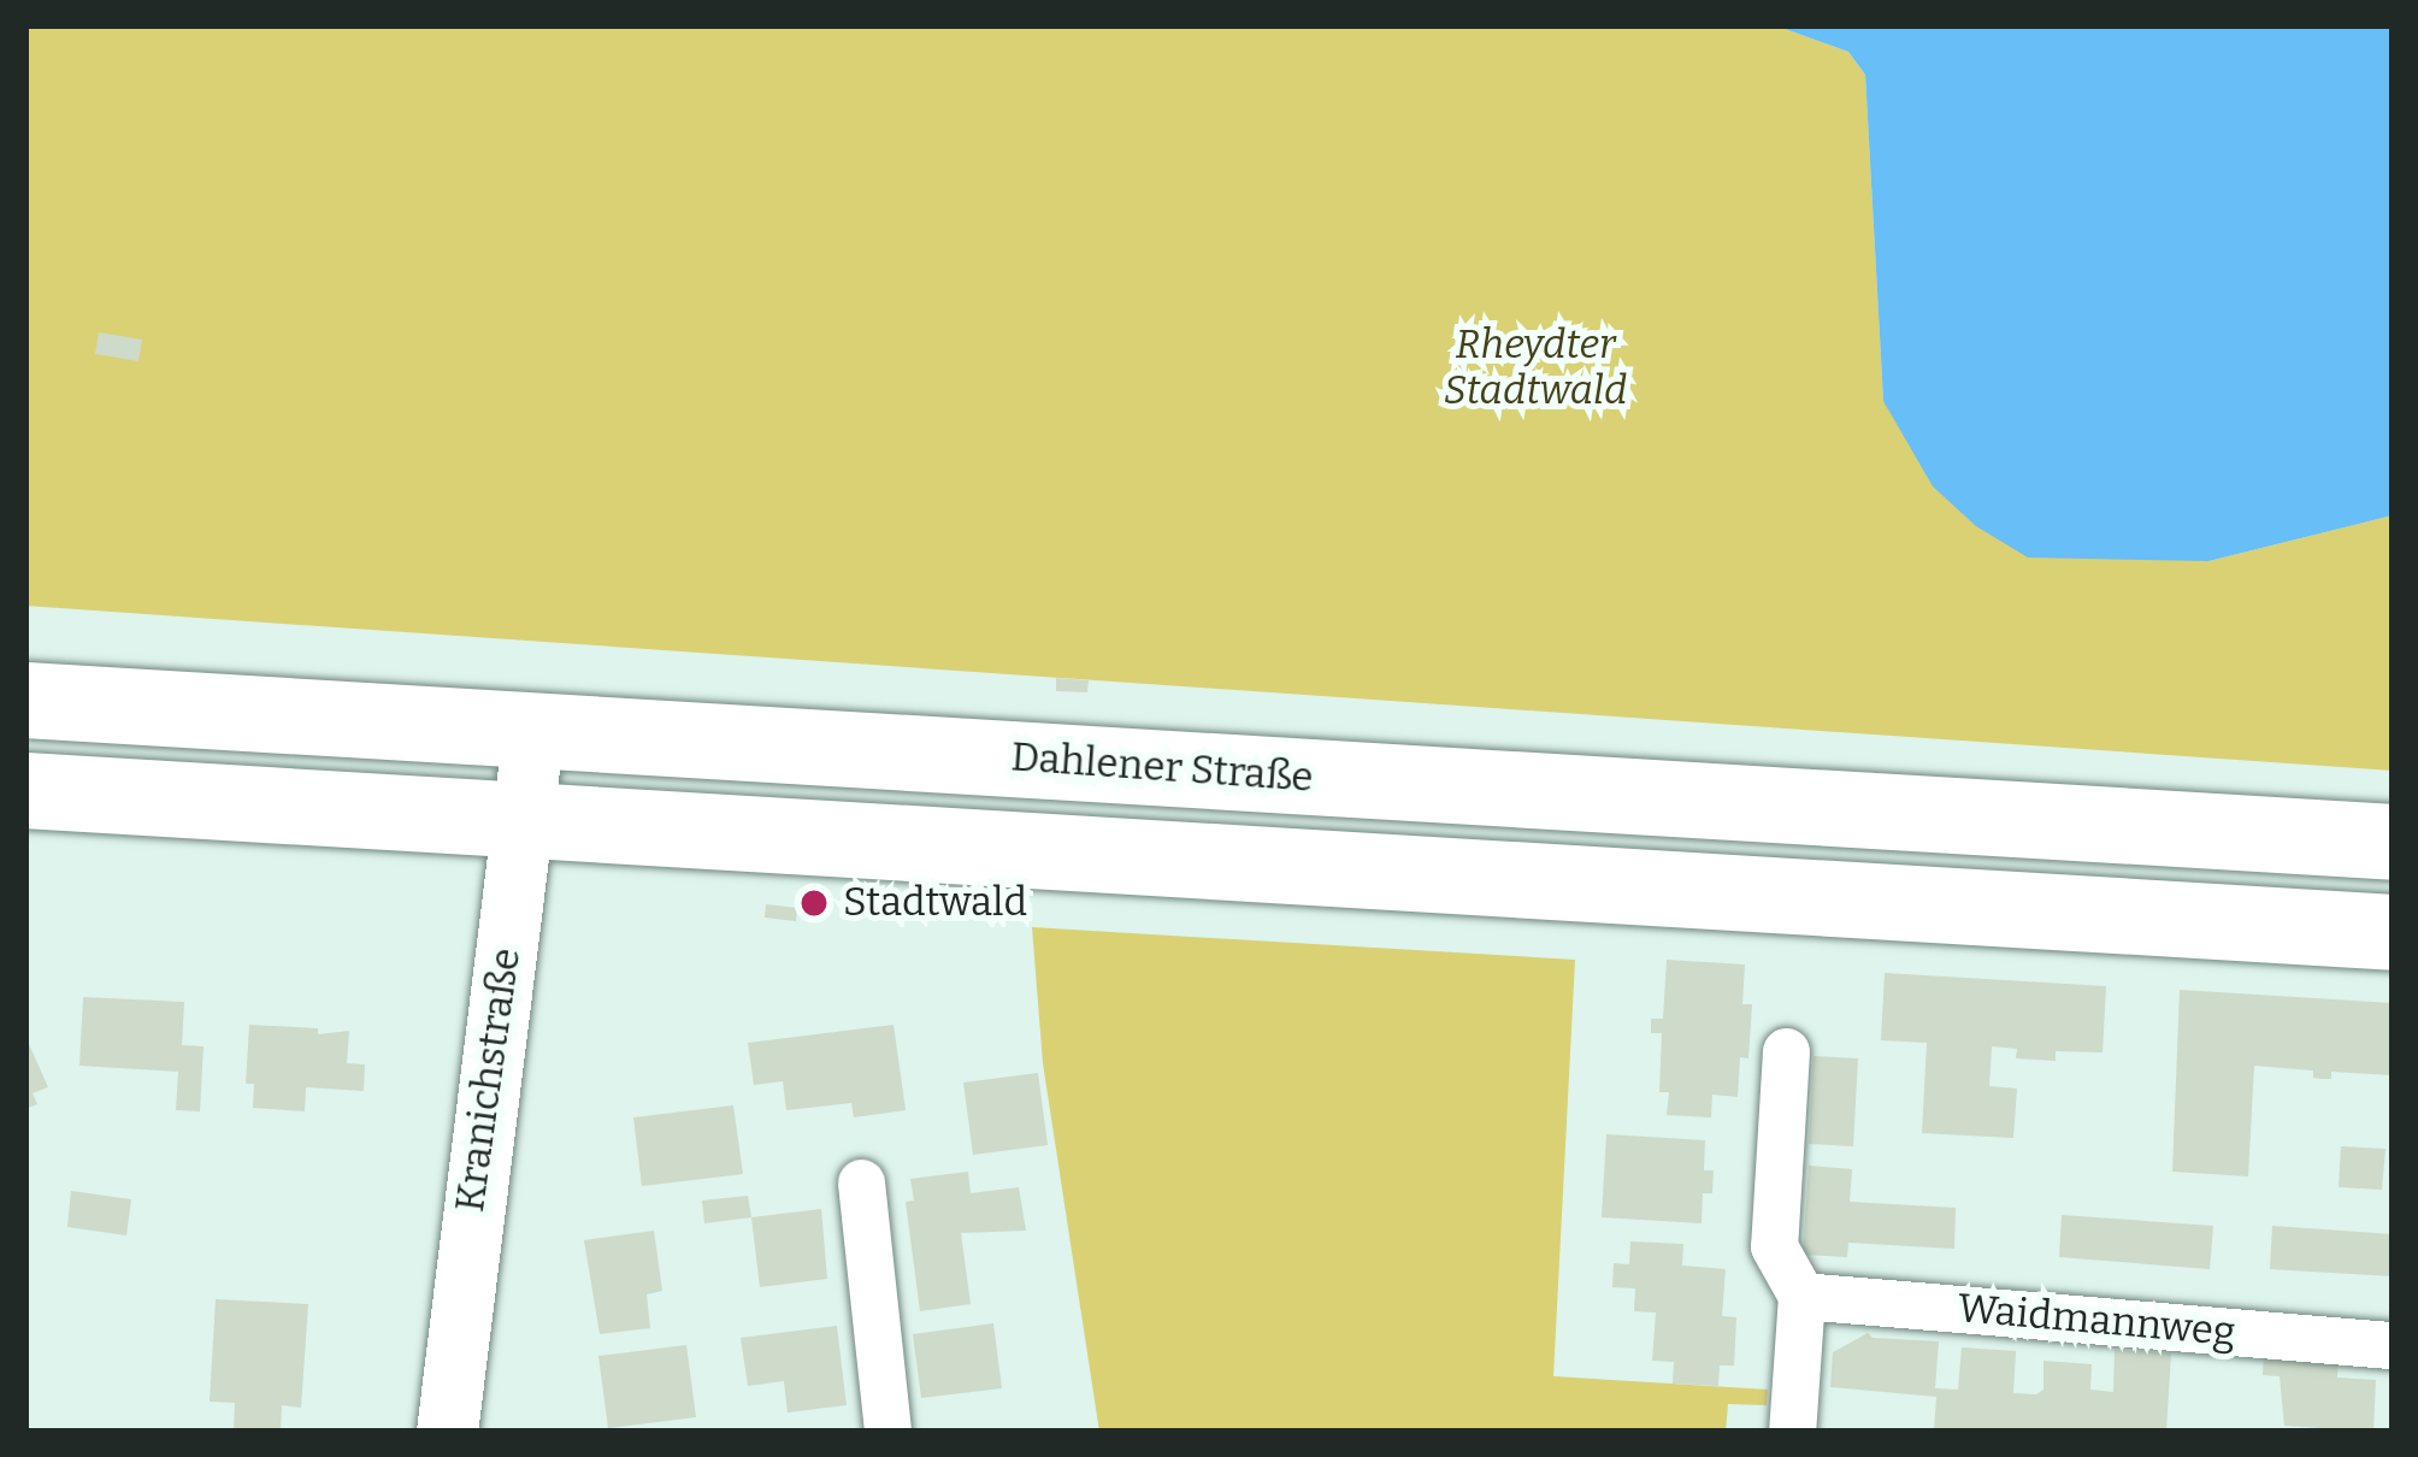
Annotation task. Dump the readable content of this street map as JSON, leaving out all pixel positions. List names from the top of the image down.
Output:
{
  "streets": {
    "main road": ["Dahlener Straße"],
    "street": ["Kranichstraße", "Waidmannweg"]
  },
  "crossings": [
    ["Dahlener Straße", "Kranichstraße"]
  ],
  "parks": ["Rheydter Stadtwald"],
  "places": ["Stadtwald"]
}
